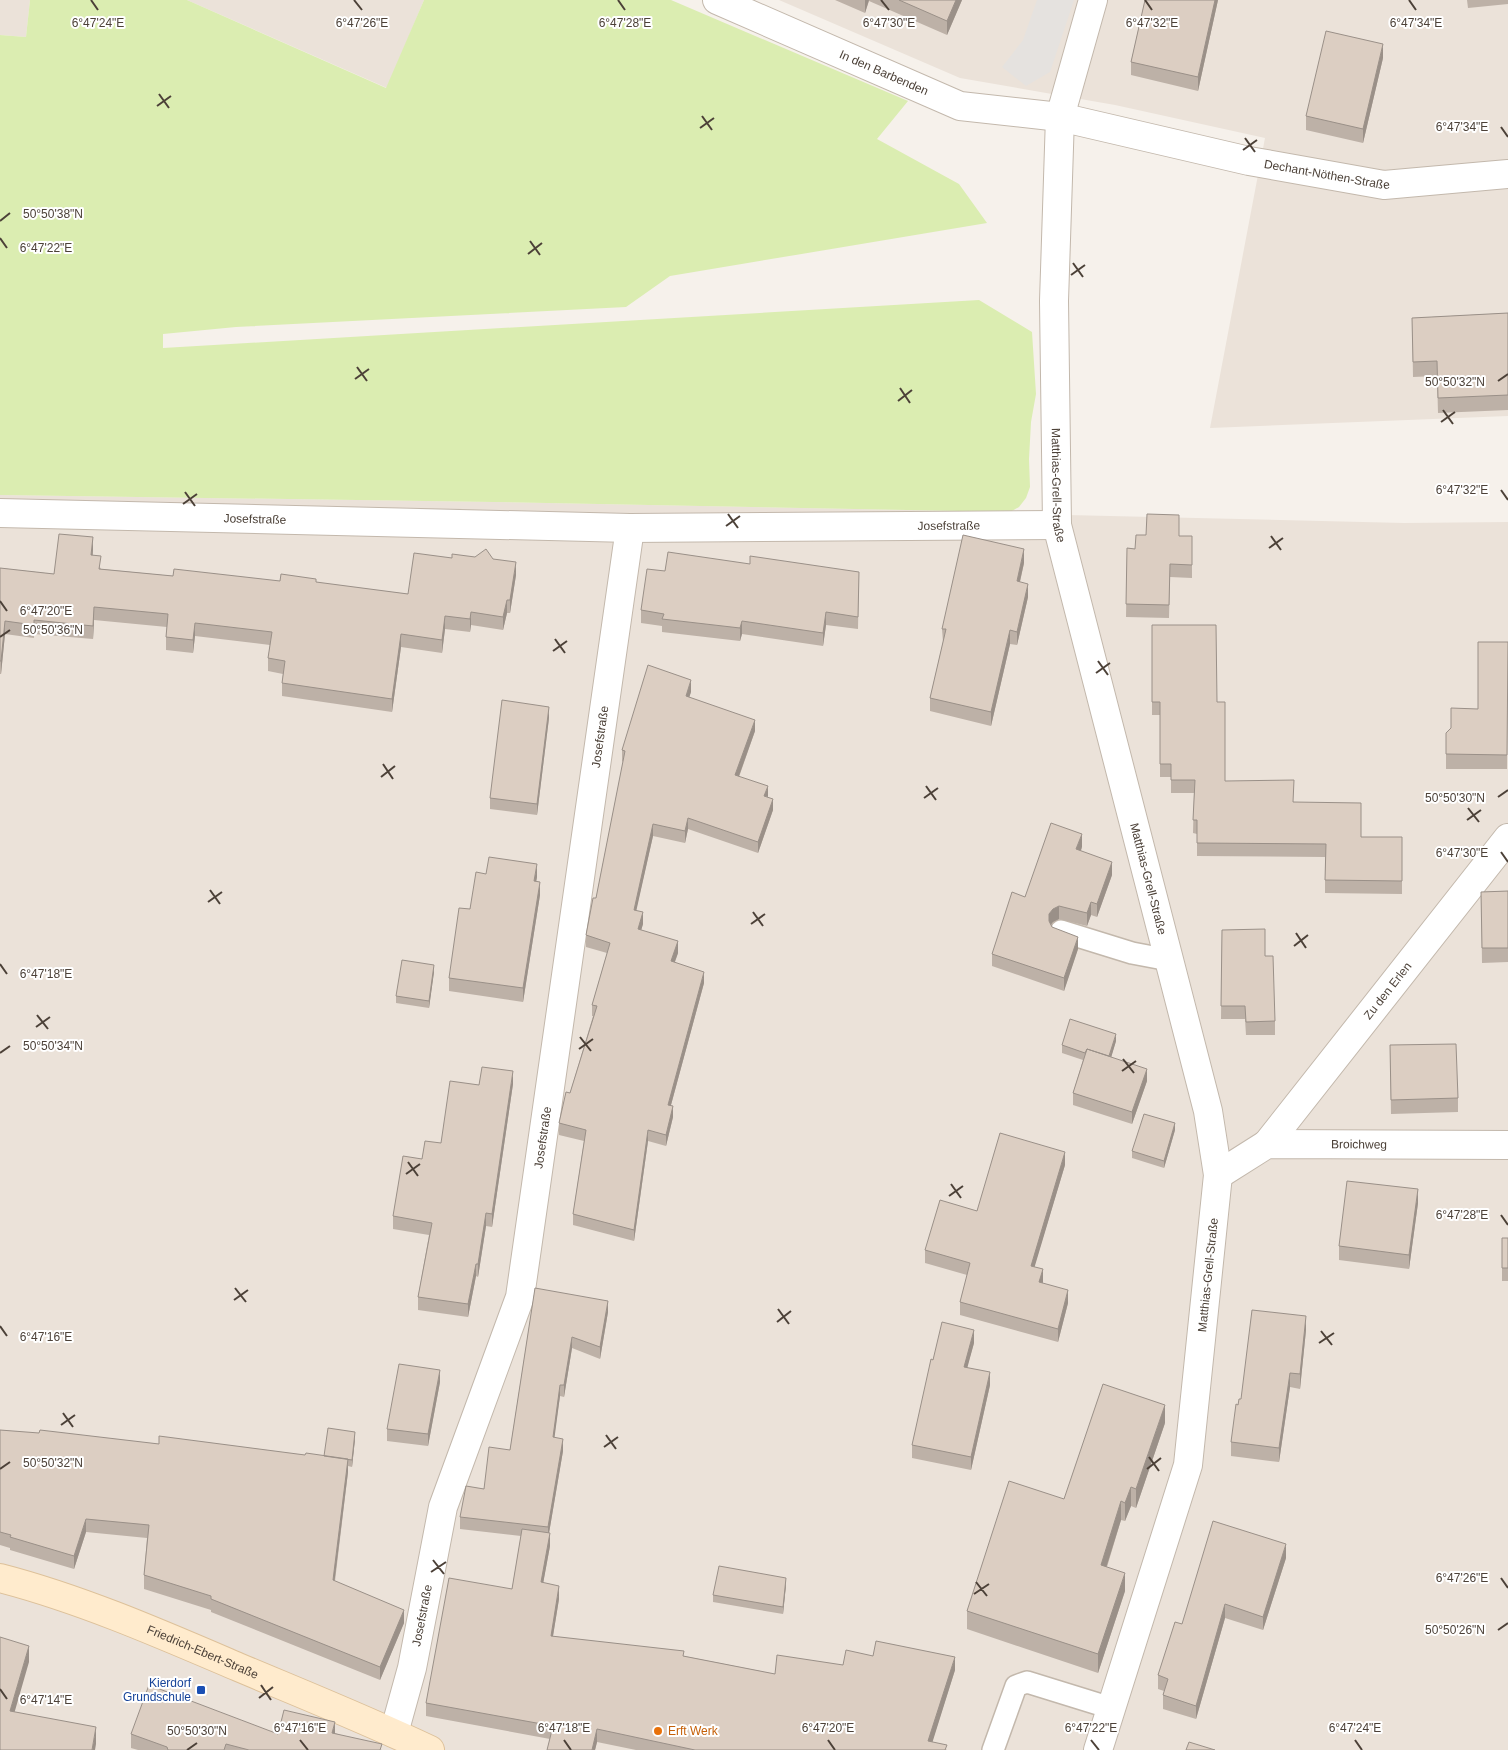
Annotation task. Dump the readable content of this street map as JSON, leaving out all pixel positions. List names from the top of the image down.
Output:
{
  "streets": {
    "main road": ["Friedrich-Ebert-Straße"],
    "street": [
      "In den Barbenden",
      "Dechant-Nöthen-Straße",
      "Matthias-Grell-Straße",
      "Josefstraße",
      "Zu den Erlen",
      "Broichweg"
    ]
  },
  "crossings": [
    ["In den Barbenden", "Dechant-Nöthen-Straße"],
    ["In den Barbenden", "Matthias-Grell-Straße"],
    ["Dechant-Nöthen-Straße", "Matthias-Grell-Straße"],
    ["Matthias-Grell-Straße", "Josefstraße"],
    ["Josefstraße", "Friedrich-Ebert-Straße"],
    ["Zu den Erlen", "Broichweg"]
  ],
  "places": {
    "transit": ["Kierdorf Grundschule"],
    "other": ["Erft Werk"]
  },
  "coordinates": [
    "6°47'24\"E",
    "6°47'26\"E",
    "6°47'28\"E",
    "6°47'30\"E",
    "6°47'32\"E",
    "6°47'34\"E",
    "50°50'38\"N",
    "6°47'22\"E",
    "50°50'32\"N",
    "6°47'20\"E",
    "50°50'36\"N",
    "50°50'30\"N",
    "6°47'18\"E",
    "50°50'34\"N",
    "6°47'16\"E",
    "50°50'26\"N",
    "6°47'14\"E"
  ]
}
